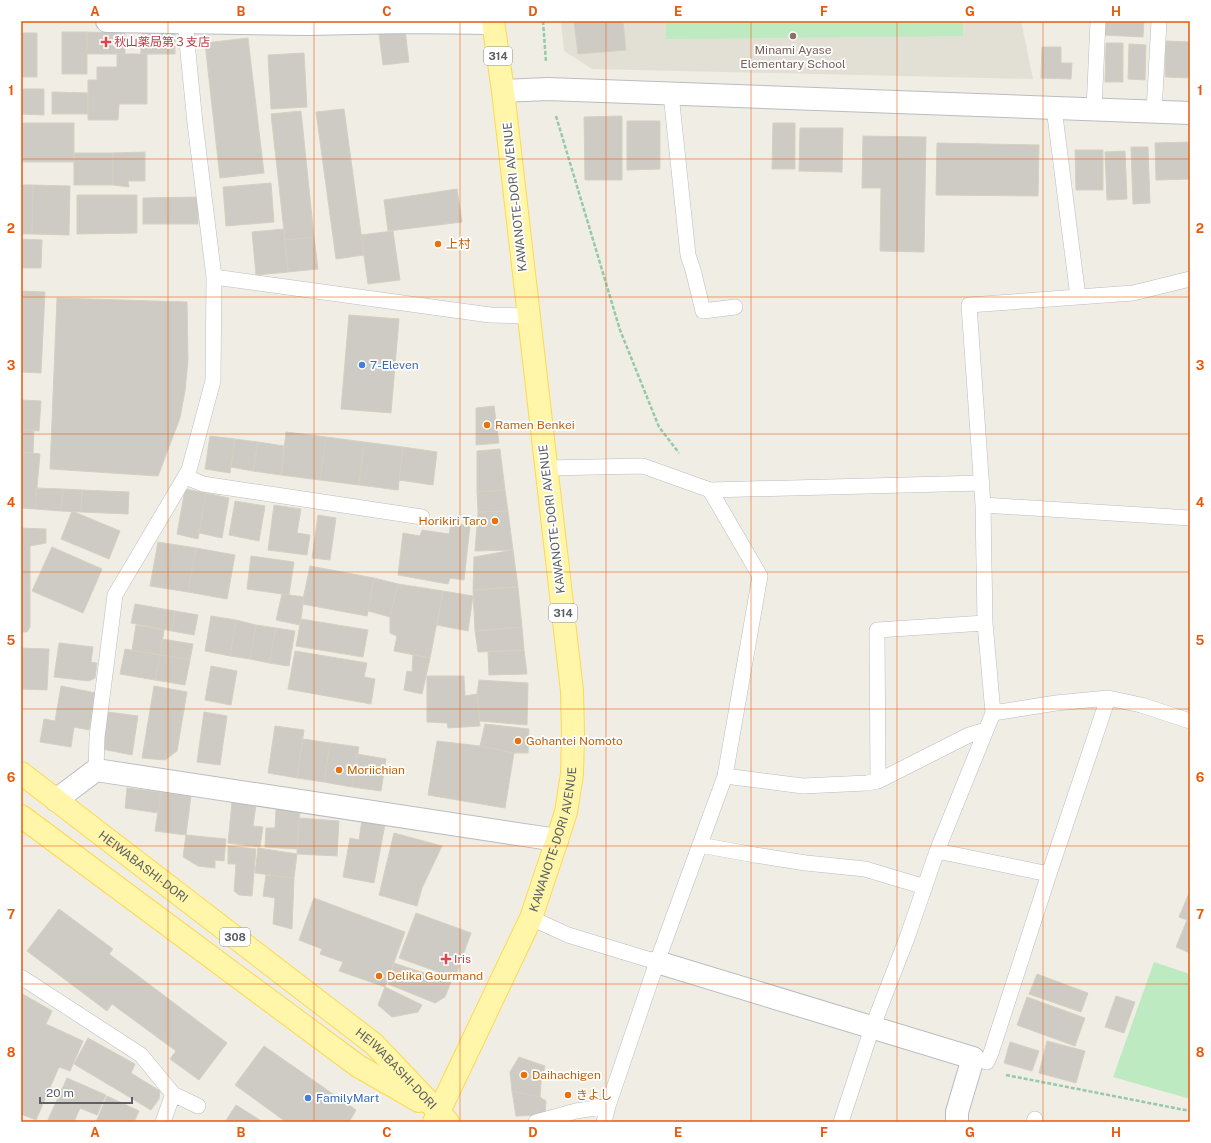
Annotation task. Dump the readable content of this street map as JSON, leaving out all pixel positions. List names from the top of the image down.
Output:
{
  "streets": {
    "main road": [
      "314",
      "KAWANOTE-DORI AVENUE",
      "HEIWABASHI-DORI",
      "308"
    ]
  },
  "crossings": [
    ["KAWANOTE-DORI AVENUE", "HEIWABASHI-DORI"]
  ],
  "places": {
    "other": [
      "Minami Ayase Elementary School",
      "上村",
      "7-Eleven",
      "Ramen Benkei",
      "Horikiri Taro",
      "Gohantei Nomoto",
      "Moriichian",
      "Delika Gourmand",
      "Daihachigen",
      "きよし",
      "FamilyMart"
    ],
    "health": ["秋山薬局第３支店", "Iris"]
  },
  "scale_bar": "20 m",
  "grid": {
    "columns": [
      "A",
      "B",
      "C",
      "D",
      "E",
      "F",
      "G",
      "H"
    ],
    "rows": [
      "1",
      "2",
      "3",
      "4",
      "5",
      "6",
      "7",
      "8"
    ]
  }
}
